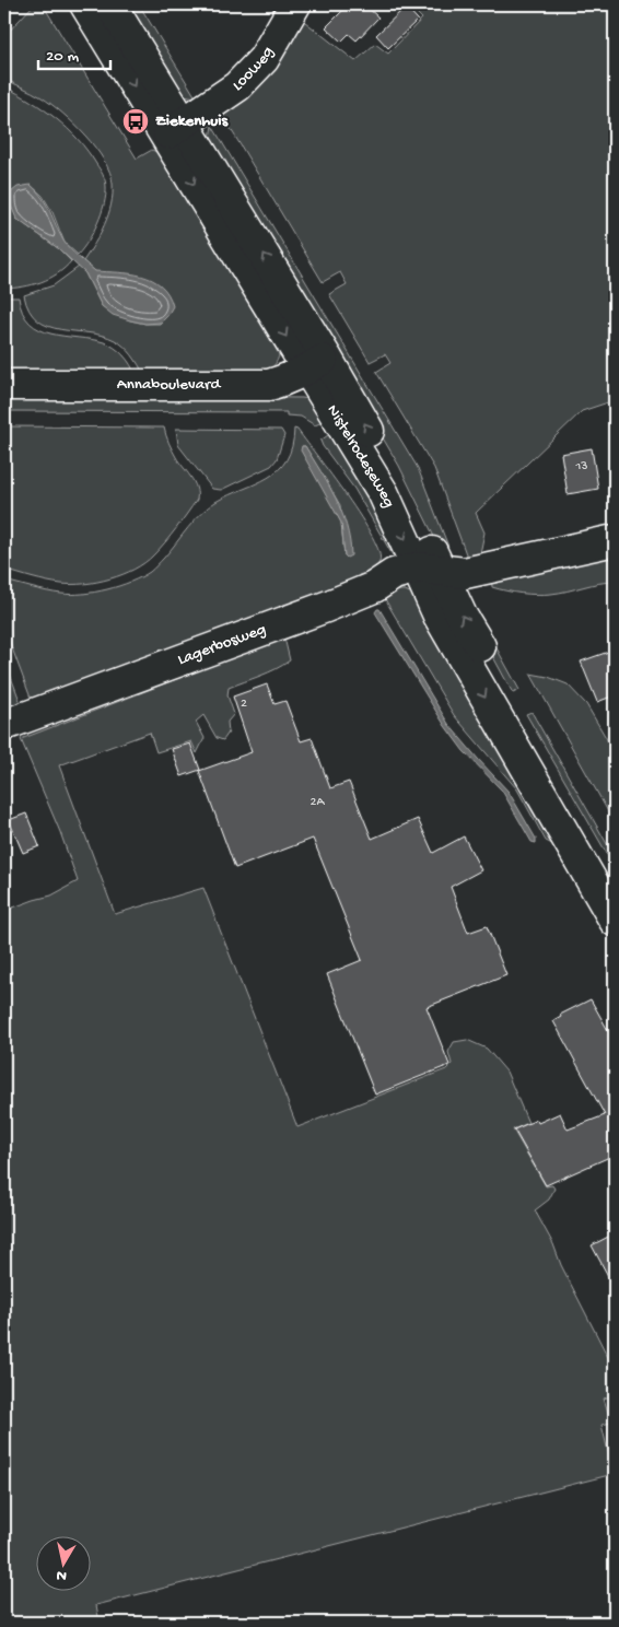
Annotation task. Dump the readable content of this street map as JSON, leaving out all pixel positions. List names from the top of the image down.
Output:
{
  "streets": {
    "street": [
      "Looweg",
      "Annaboulevard",
      "Nistelrodeseweg",
      "Lagerbosweg"
    ]
  },
  "crossings": [
    ["Looweg", "Nistelrodeseweg"],
    ["Annaboulevard", "Nistelrodeseweg"],
    ["Nistelrodeseweg", "Lagerbosweg"]
  ],
  "places": {
    "bus stop": ["Ziekenhuis"]
  },
  "house_numbers": ["13", "2", "2A"],
  "scale_bar": "20 m",
  "north": "bottom"
}
